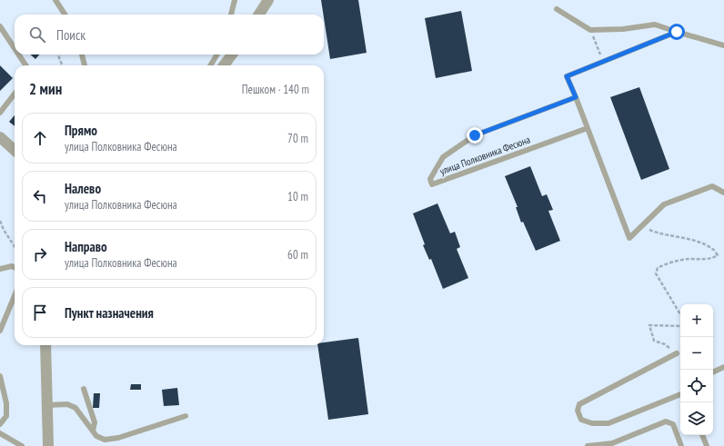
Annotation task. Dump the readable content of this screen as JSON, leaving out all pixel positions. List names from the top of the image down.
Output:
{
  "streets": {
    "lane": ["улица Полковника Фесюна"]
  },
  "page": {
    "search": "Поиск",
    "heading": ["2 мин", "Пешком · 140 m"],
    "list": [
      ["Прямо", "улица Полковника Фесюна", "70 m"],
      ["Налево", "улица Полковника Фесюна", "10 m"],
      ["Направо", "улица Полковника Фесюна", "60 m"],
      "Пункт назначения"
    ],
    "map_buttons": ["+", "−"]
  }
}
